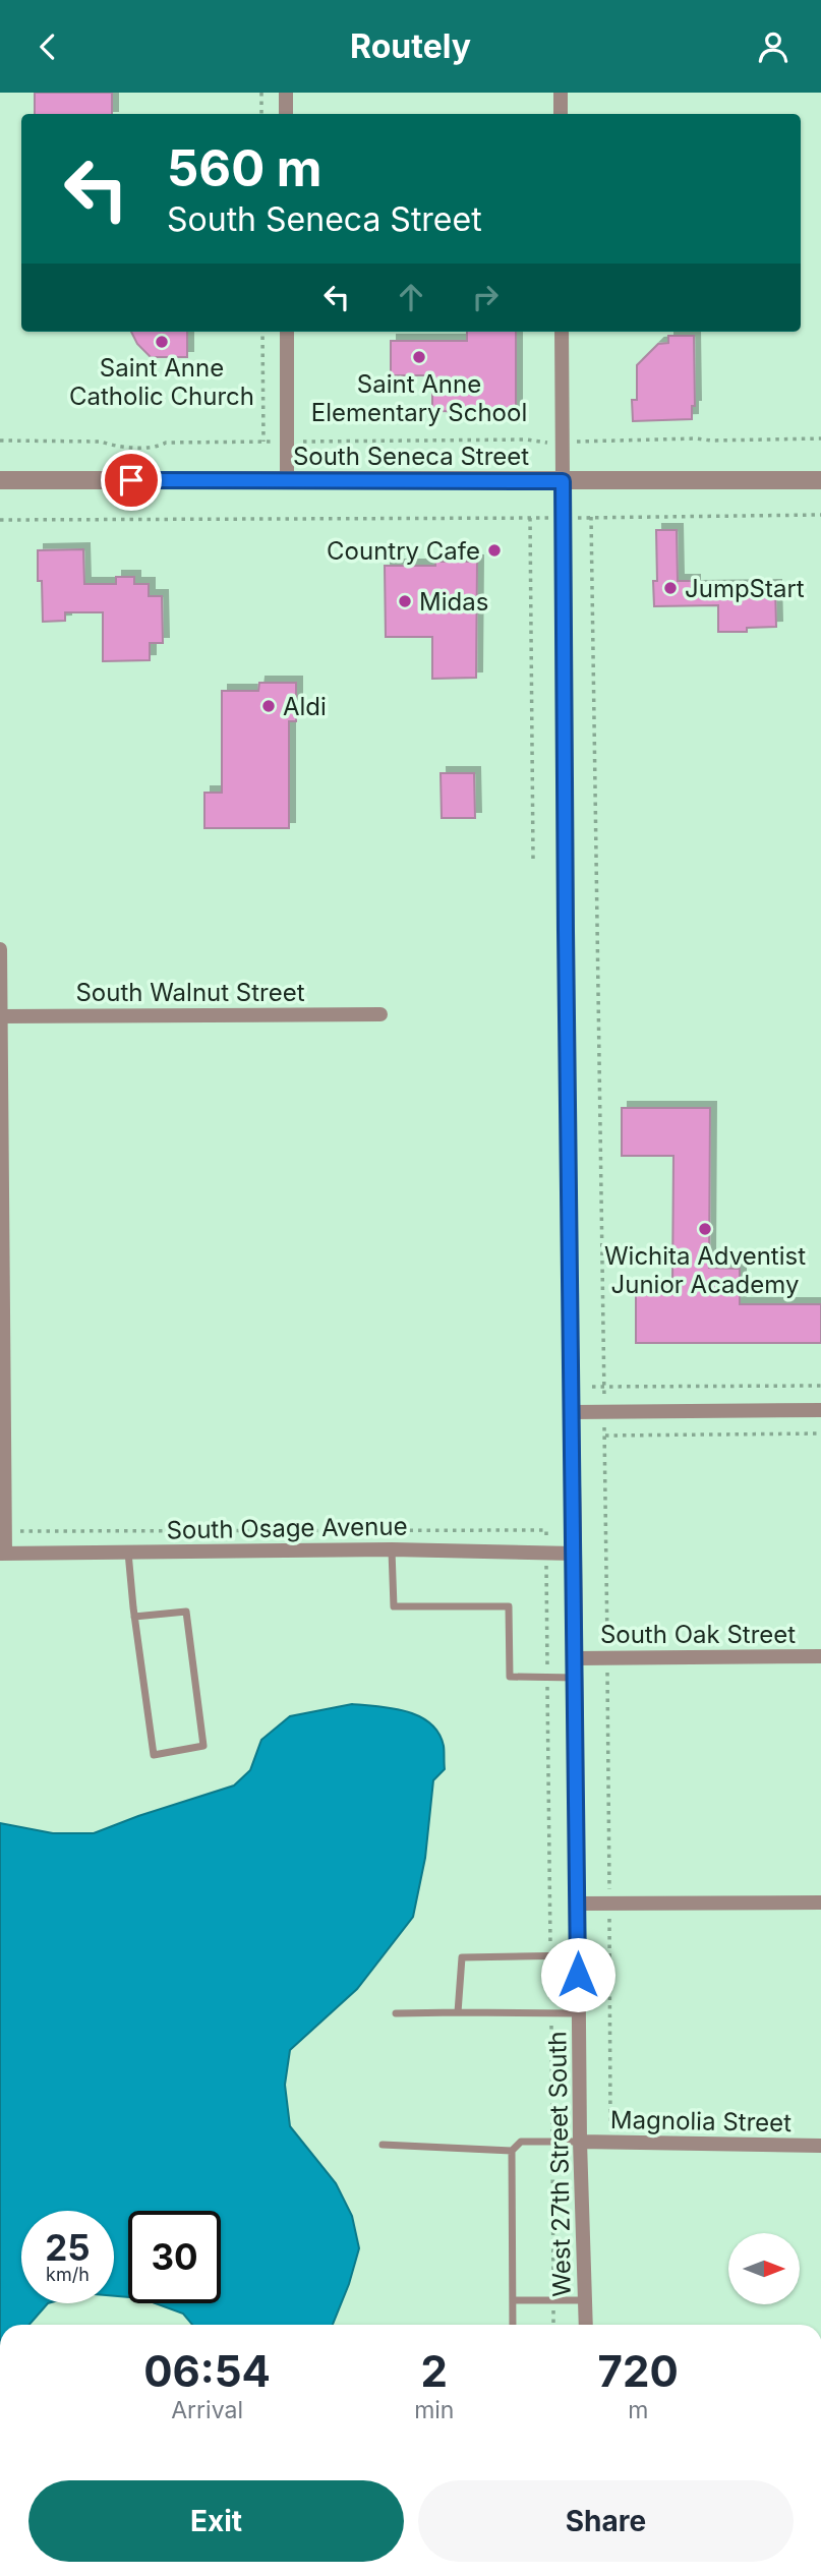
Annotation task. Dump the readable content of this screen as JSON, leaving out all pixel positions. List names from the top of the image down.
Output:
{
  "streets": {
    "street": [
      "South Seneca Street",
      "South Walnut Street",
      "South Osage Avenue",
      "South Oak Street",
      "Magnolia Street",
      "West 27th Street South"
    ]
  },
  "crossings": [
    ["South Seneca Street", "West 27th Street South"],
    ["South Osage Avenue", "West 27th Street South"],
    ["South Oak Street", "West 27th Street South"],
    ["Magnolia Street", "West 27th Street South"]
  ],
  "places": [
    "Saint Anne Catholic Church",
    "Saint Anne Elementary School",
    "Country Cafe",
    "JumpStart",
    "Midas",
    "Aldi",
    "Wichita Adventist Junior Academy"
  ],
  "north": "right",
  "page": {
    "header": "Routely",
    "turn": ["560 m", "South Seneca Street"],
    "speed": "25 km/h",
    "limit": "30",
    "eta": [
      "06:54",
      "Arrival",
      "2",
      "min",
      "720",
      "m"
    ],
    "buttons": ["Exit", "Share"]
  }
}
